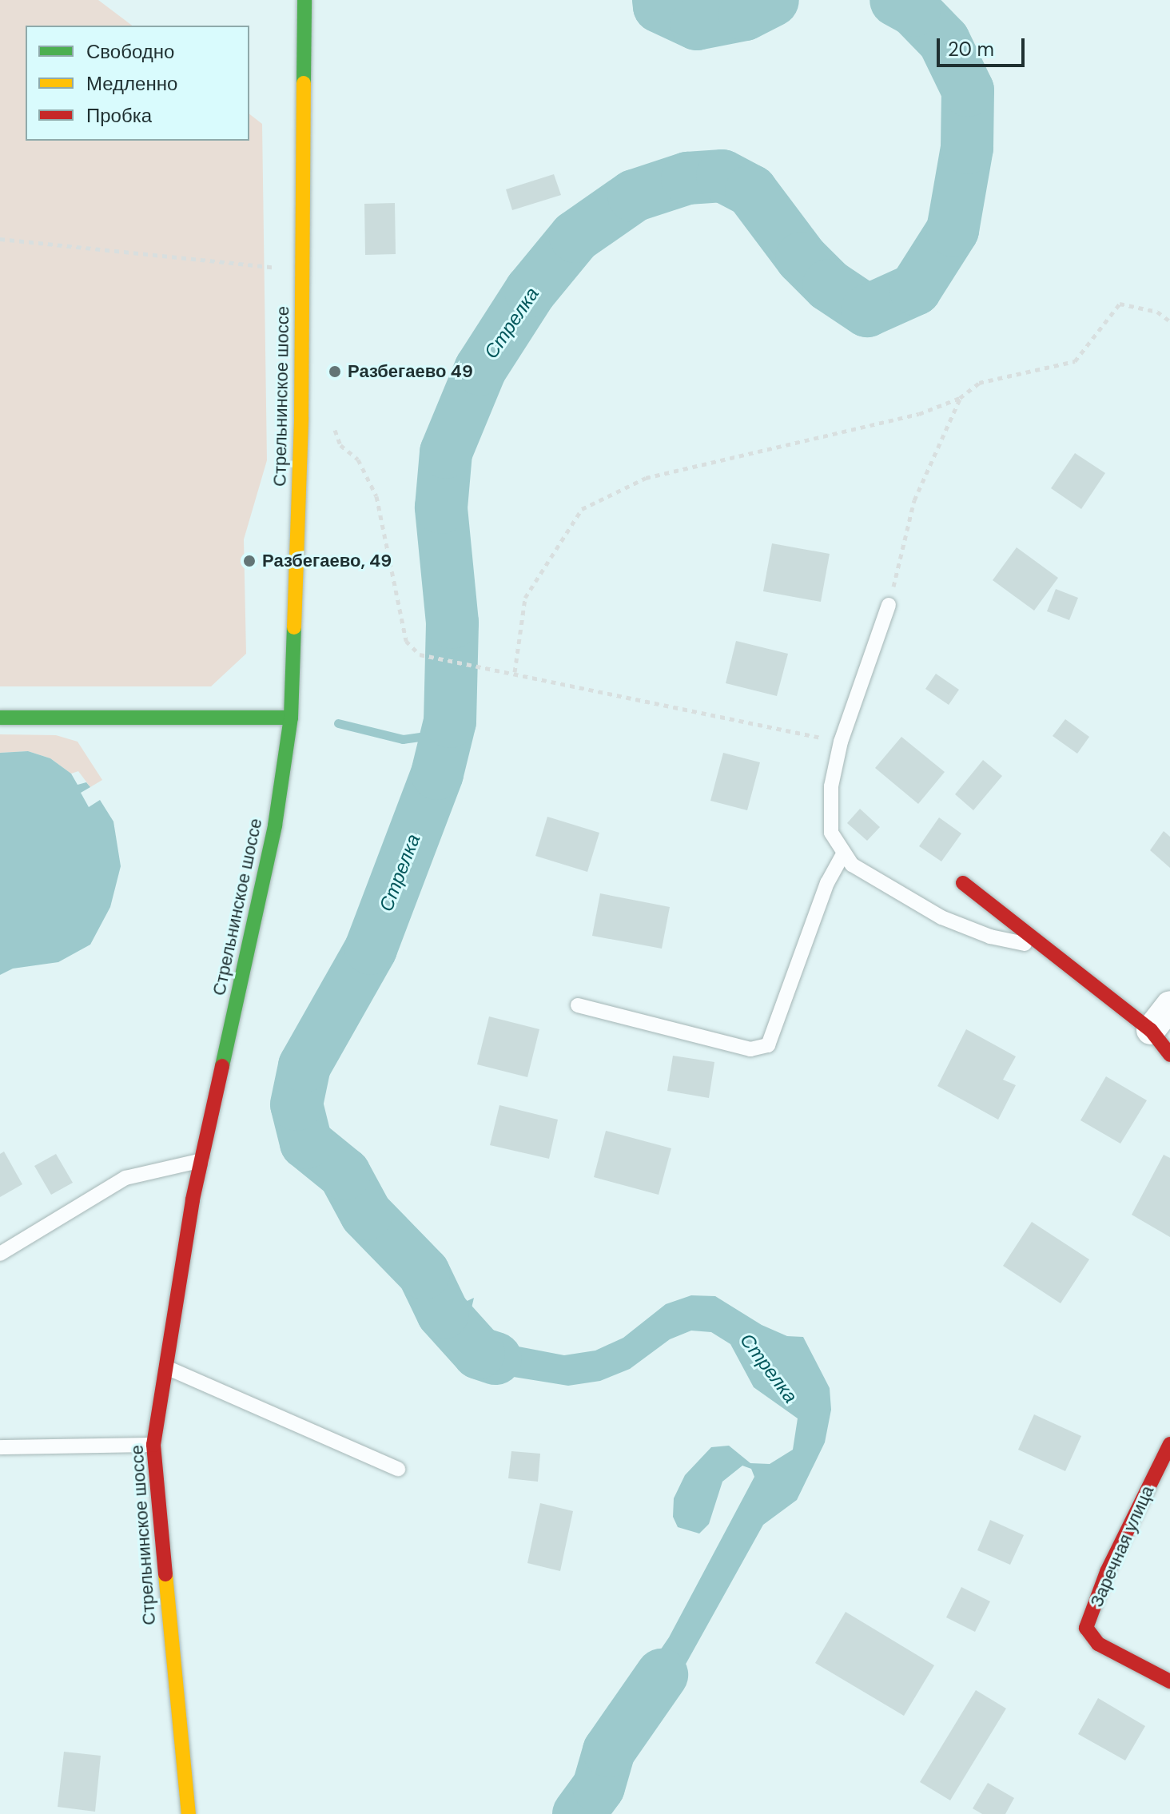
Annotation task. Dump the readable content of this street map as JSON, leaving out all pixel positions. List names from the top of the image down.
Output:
{
  "streets": {
    "main road": ["Стрельнинское шоссе", "Заречная улица"]
  },
  "water": ["Стрелка"],
  "places": ["Разбегаево 49", "Разбегаево, 49"],
  "legend": ["Свободно", "Медленно", "Пробка"],
  "scale_bar": "20 m"
}
